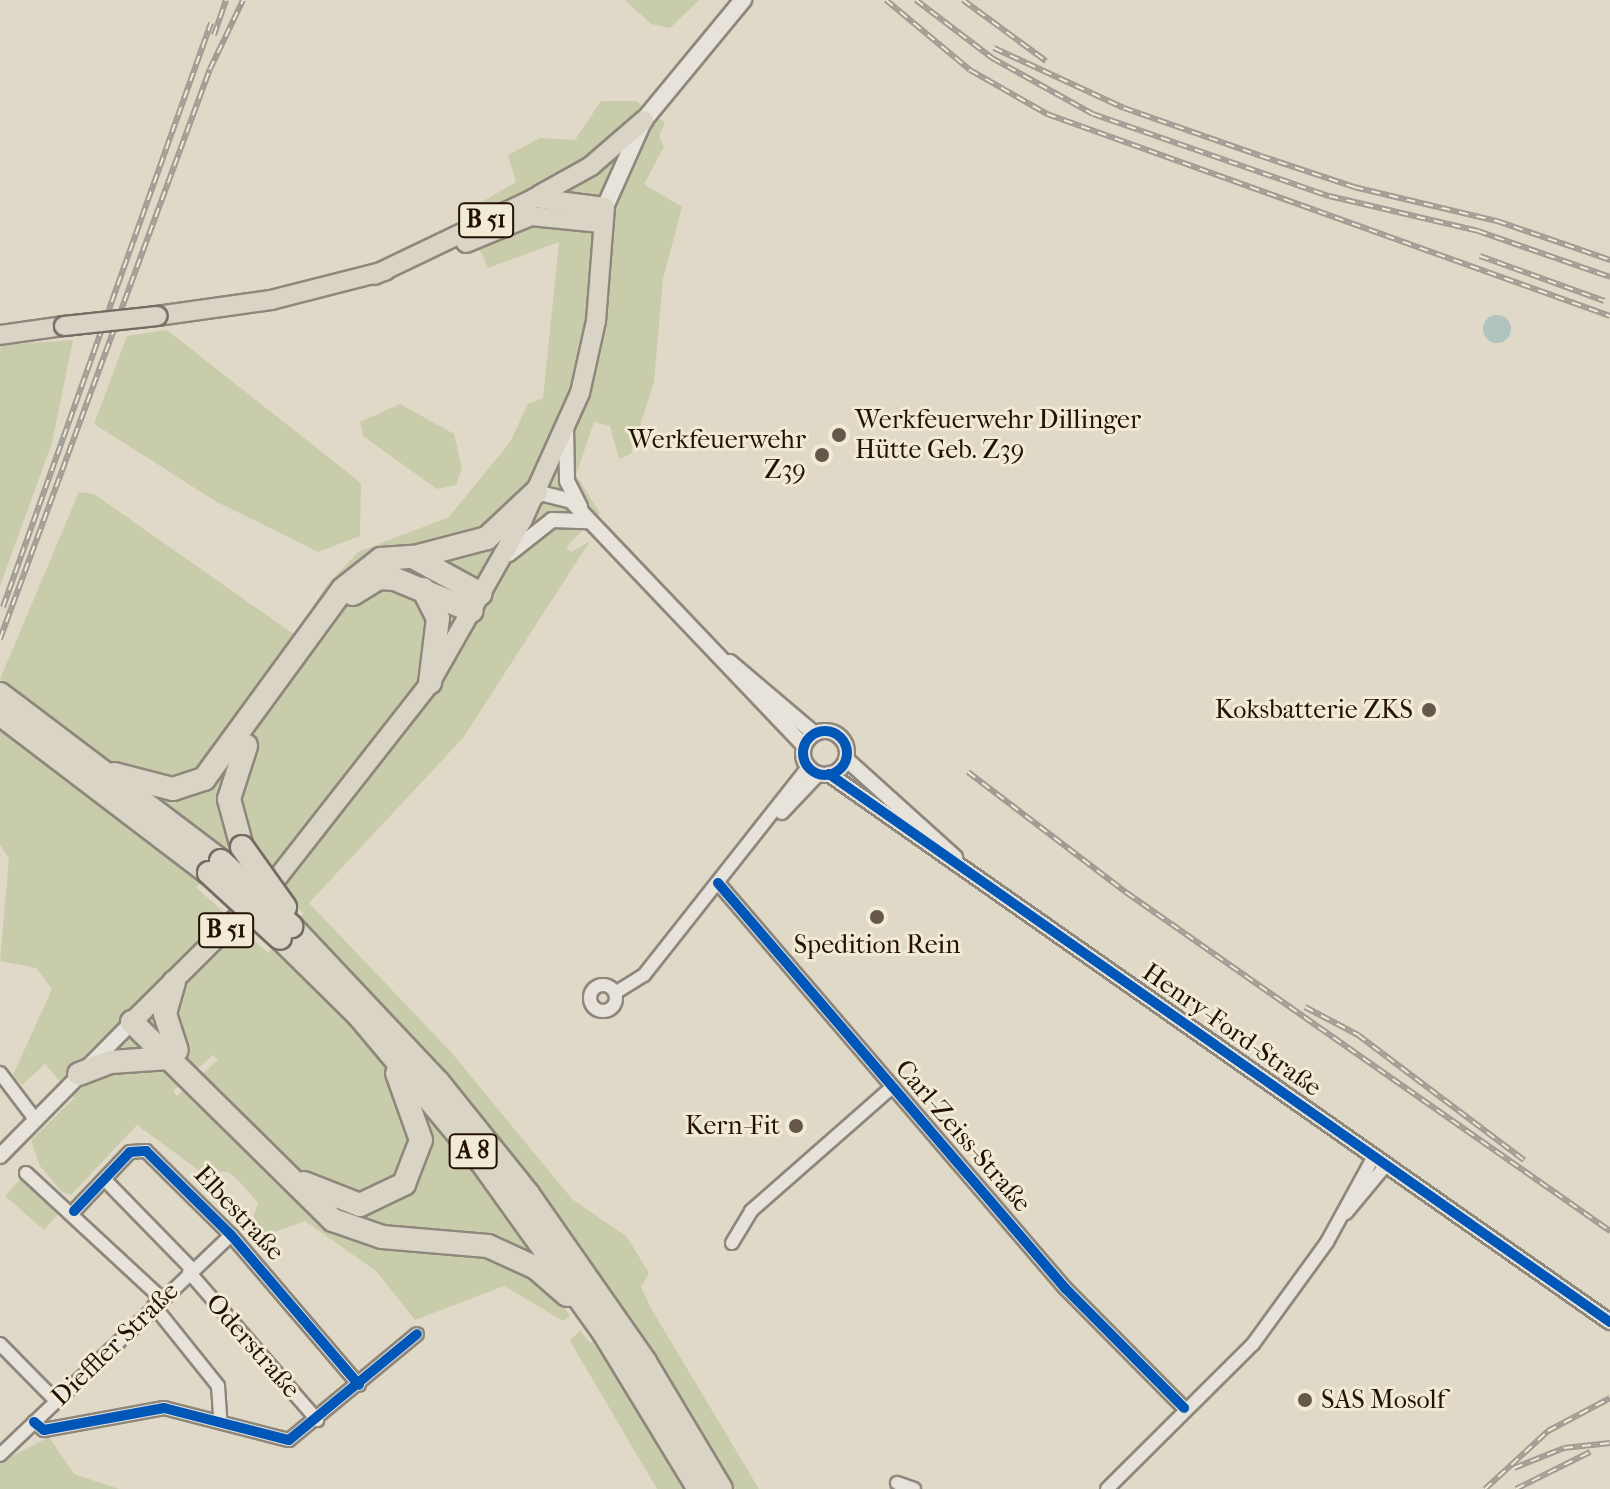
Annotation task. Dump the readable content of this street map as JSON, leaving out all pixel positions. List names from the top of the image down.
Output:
{
  "streets": {
    "highway": ["A 8"],
    "main road": ["B 51"],
    "street": [
      "Henry-Ford-Straße",
      "Carl-Zeiss-Straße",
      "Elbestraße",
      "Dieffler Straße",
      "Oderstraße"
    ]
  },
  "crossings": [
    ["Elbestraße", "Dieffler Straße"],
    ["Elbestraße", "Oderstraße"],
    ["Dieffler Straße", "Oderstraße"]
  ],
  "places": [
    "Werkfeuerwehr Dillinger Hütte Geb. Z39",
    "Werkfeuerwehr Z39",
    "Koksbatterie ZKS",
    "Spedition Rein",
    "Kern-Fit",
    "SAS Mosolf"
  ]
}
